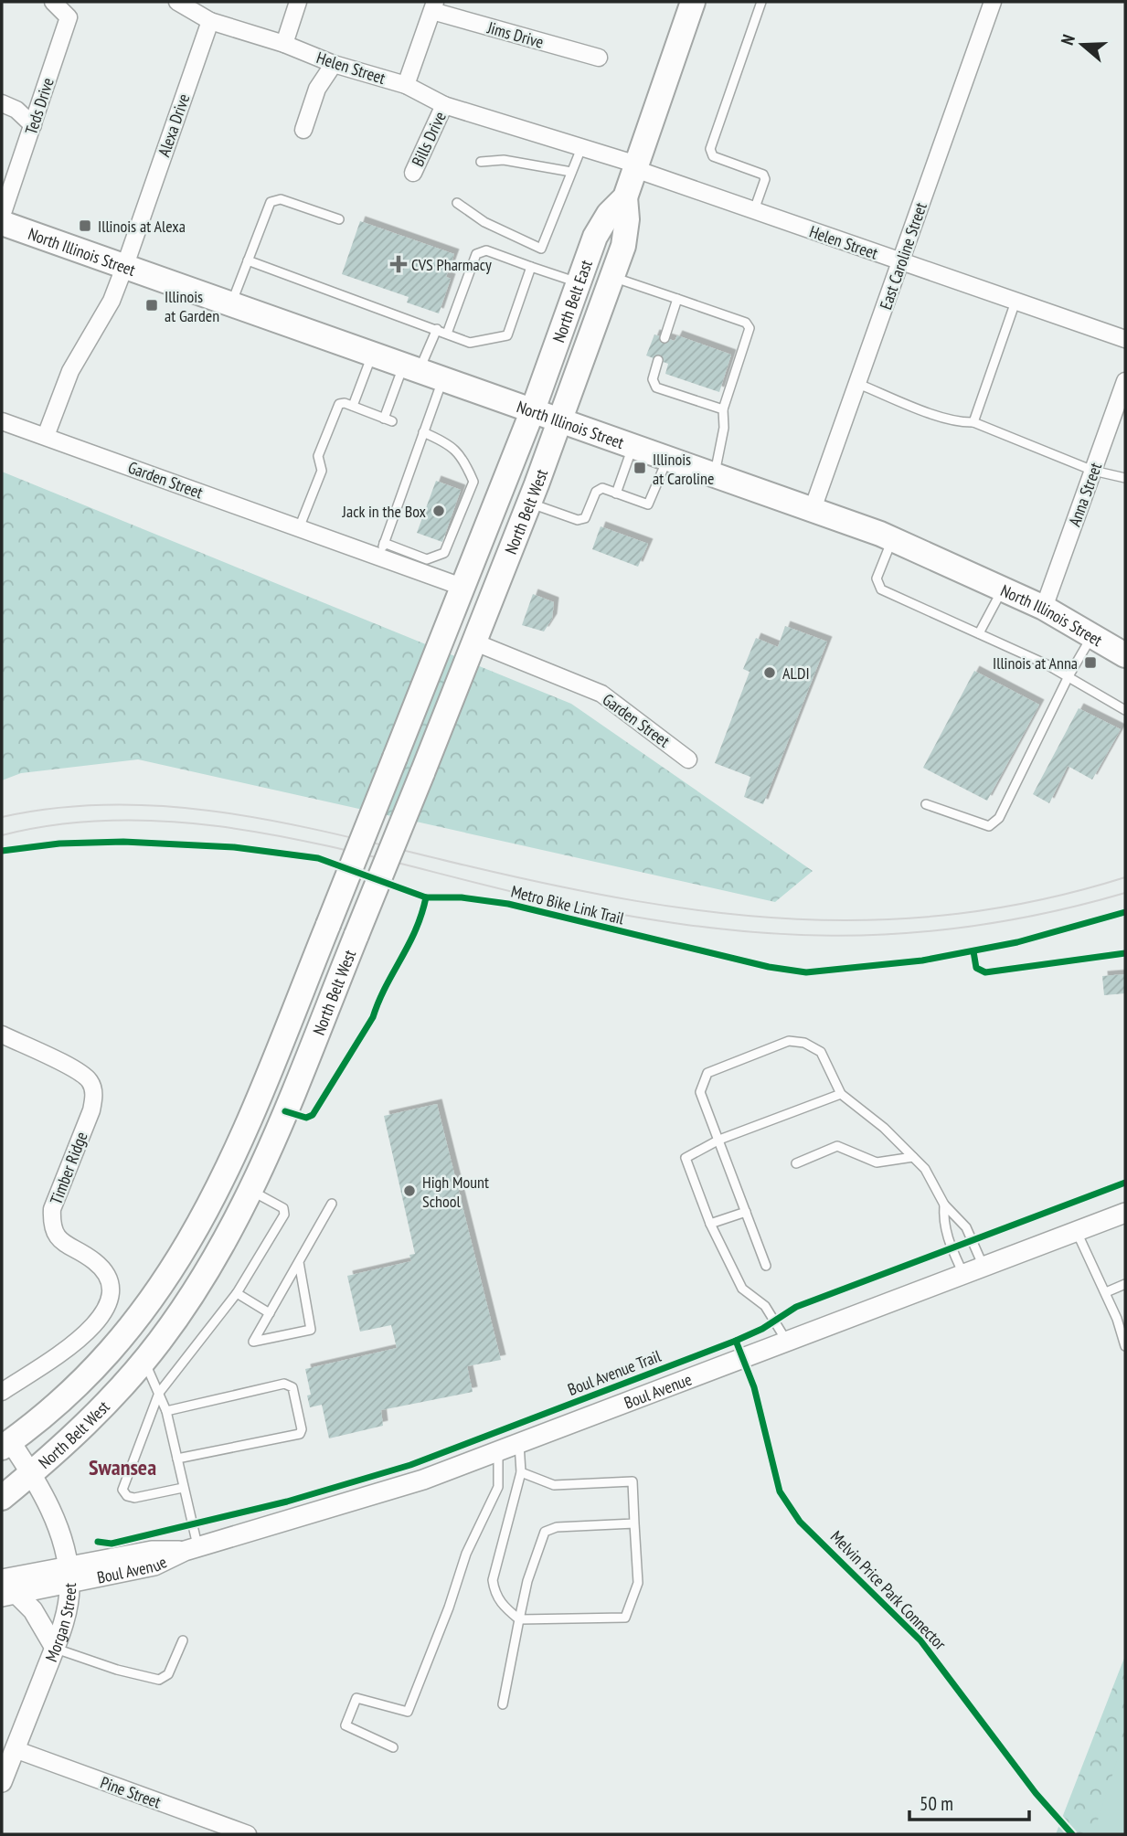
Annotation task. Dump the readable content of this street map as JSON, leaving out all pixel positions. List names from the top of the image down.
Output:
{
  "streets": {
    "main road": ["North Illinois Street", "North Belt East", "North Belt West"],
    "street": [
      "Jims Drive",
      "Helen Street",
      "Teds Drive",
      "Alexa Drive",
      "Bills Drive",
      "East Caroline Street",
      "Garden Street",
      "Anna Street",
      "Timber Ridge",
      "Boul Avenue",
      "Morgan Street",
      "Pine Street"
    ],
    "cycle path": ["Metro Bike Link Trail", "Boul Avenue Trail", "Melvin Price Park Connector"]
  },
  "crossings": [
    ["Helen Street", "Alexa Drive"],
    ["Helen Street", "Bills Drive"],
    ["Helen Street", "East Caroline Street"],
    ["Helen Street", "North Belt East"],
    ["Alexa Drive", "North Illinois Street"],
    ["North Illinois Street", "East Caroline Street"],
    ["North Illinois Street", "North Belt East"],
    ["North Illinois Street", "Anna Street"],
    ["North Illinois Street", "North Belt West"],
    ["North Belt East", "North Belt West"],
    ["Garden Street", "North Belt West"],
    ["North Belt West", "Morgan Street"],
    ["Boul Avenue", "Morgan Street"],
    ["Morgan Street", "Pine Street"]
  ],
  "districts": ["Swansea"],
  "places": {
    "transit": [
      "Illinois at Alexa",
      "Illinois at Garden",
      "Illinois at Caroline",
      "Illinois at Anna"
    ],
    "health": ["CVS Pharmacy"],
    "other": ["Jack in the Box", "ALDI", "High Mount School"]
  },
  "scale_bar": "50 m",
  "north": "left"
}
